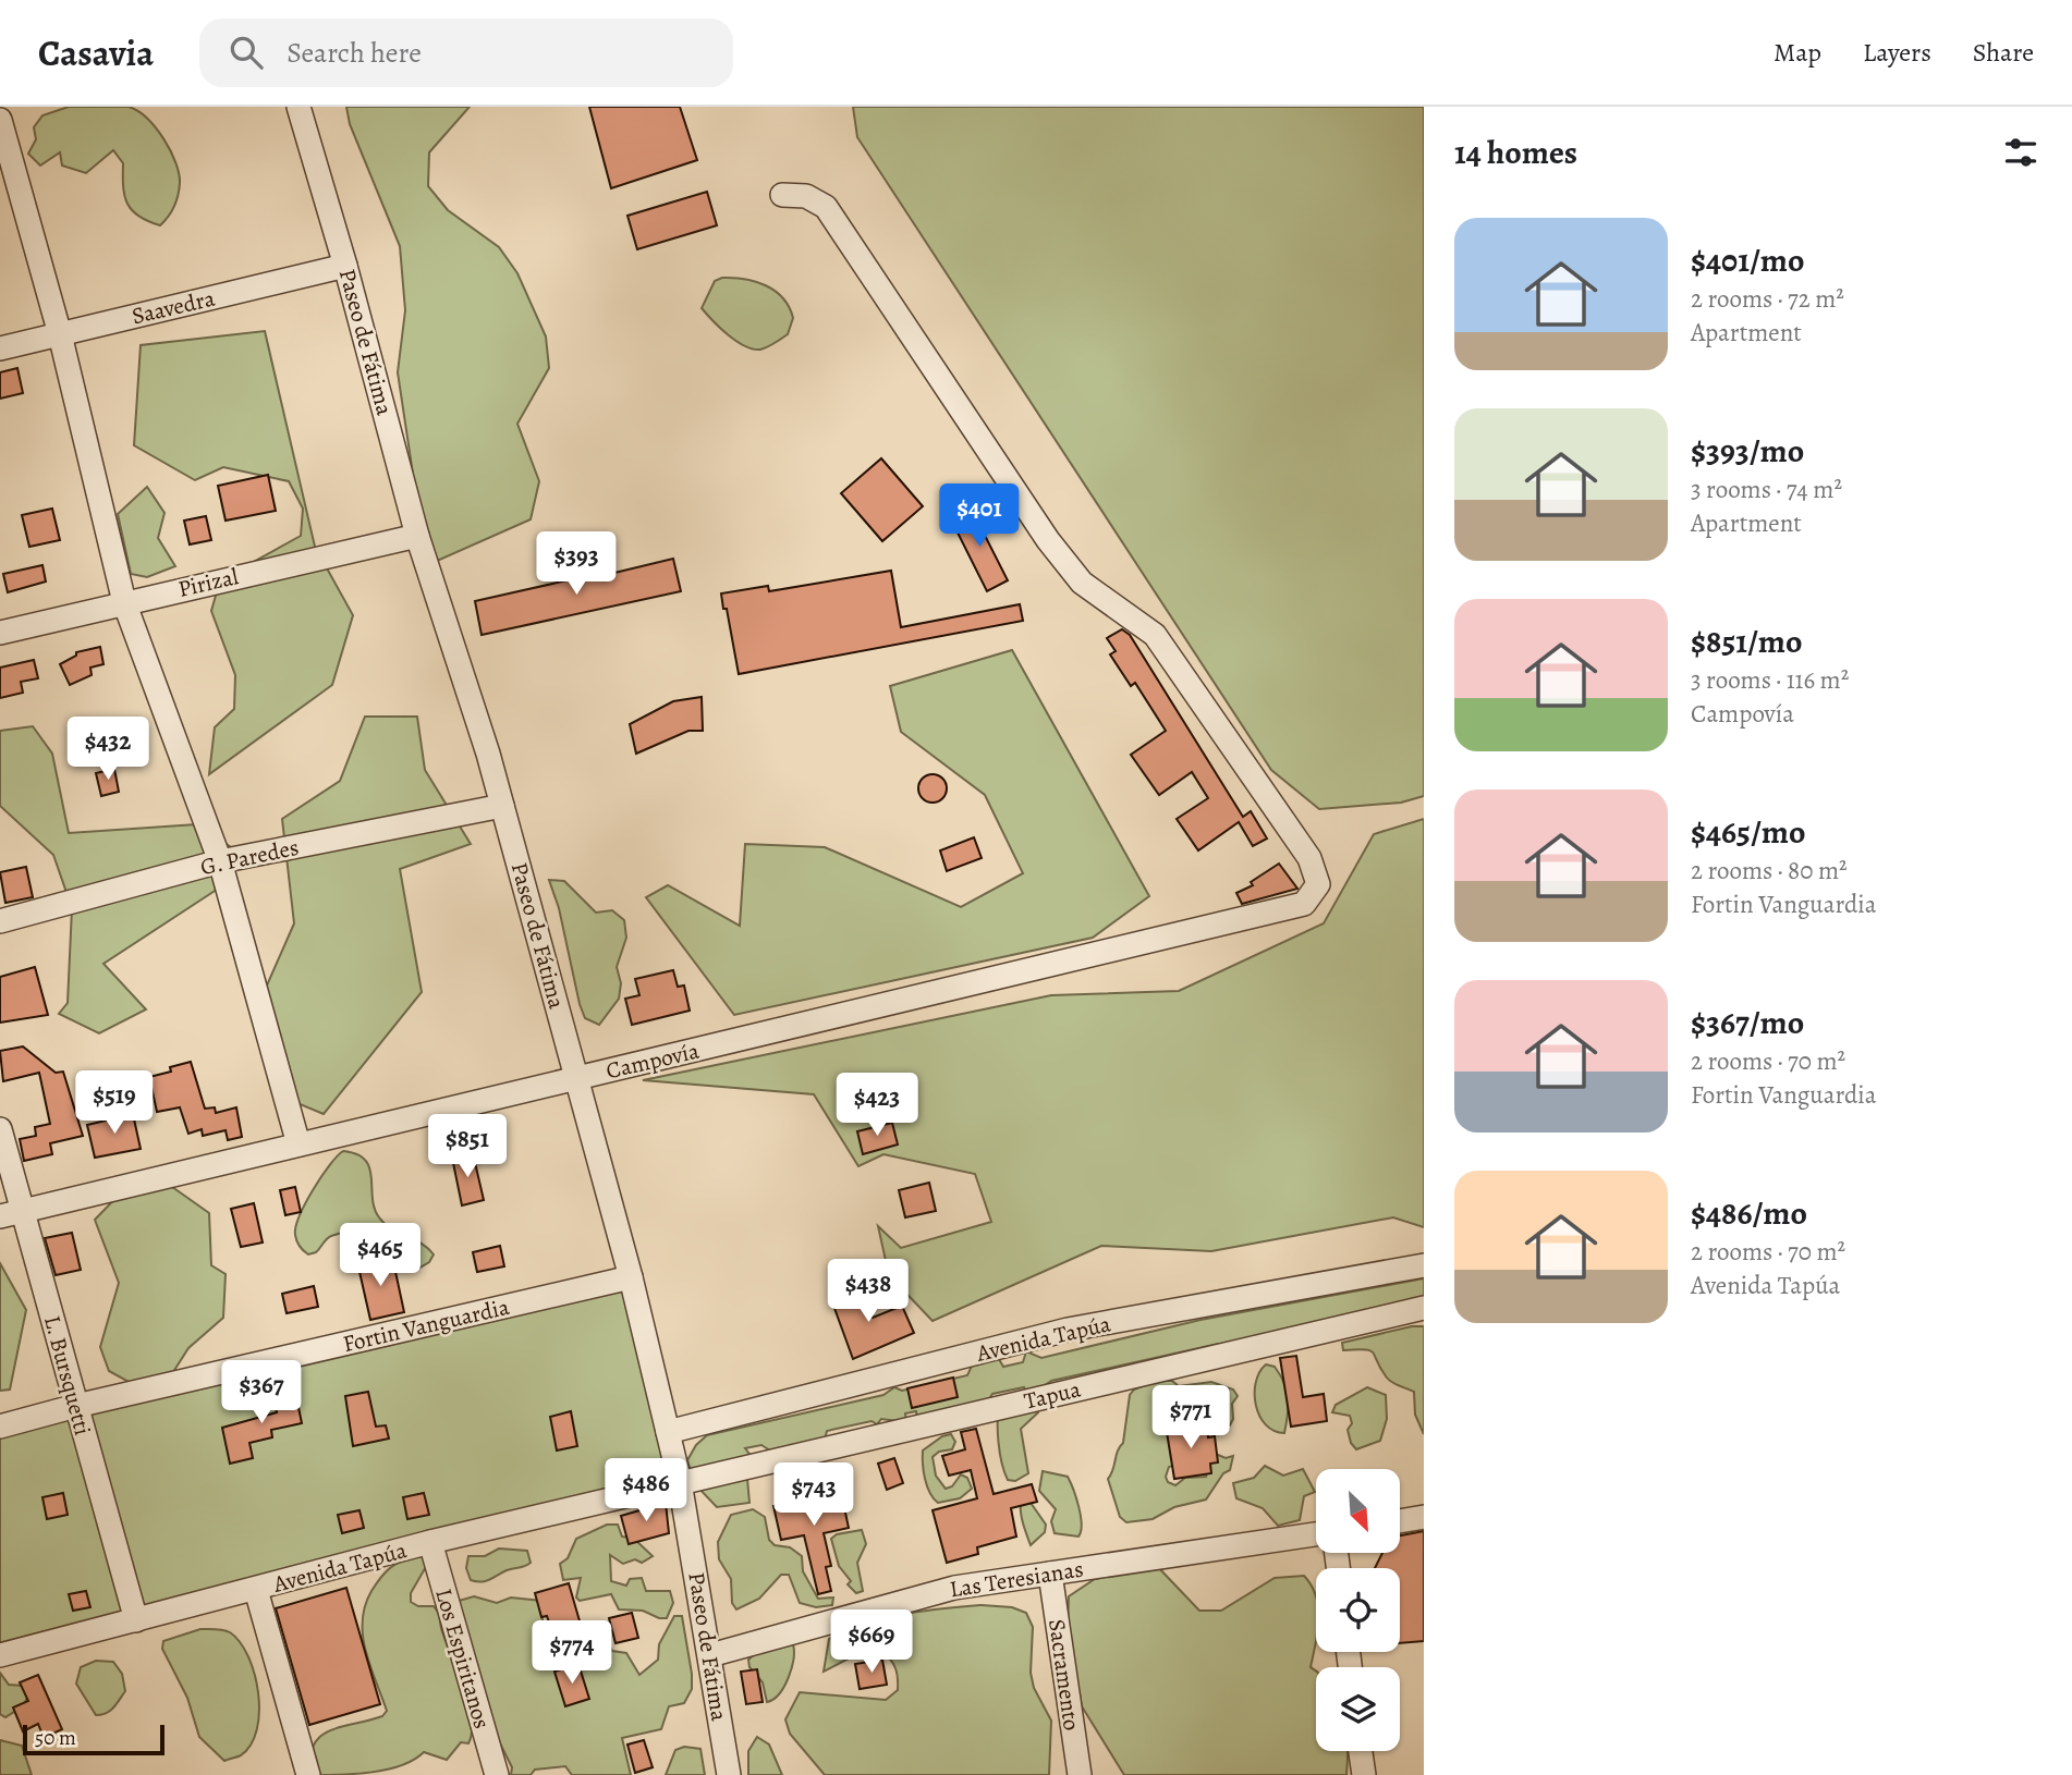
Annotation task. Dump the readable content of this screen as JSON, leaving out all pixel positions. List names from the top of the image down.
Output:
{
  "streets": {
    "street": [
      "Saavedra",
      "Paseo de Fátima",
      "Pirizal",
      "G. Paredes",
      "Campovía",
      "Fortin Vanguardia",
      "Avenida Tapúa",
      "L. Bursquetti",
      "Tapua",
      "Las Teresianas",
      "Los Espiritanos",
      "Sacramento"
    ]
  },
  "crossings": [
    ["Saavedra", "Paseo de Fátima"],
    ["Paseo de Fátima", "Pirizal"],
    ["Paseo de Fátima", "G. Paredes"],
    ["Paseo de Fátima", "Campovía"],
    ["Paseo de Fátima", "Fortin Vanguardia"],
    ["Paseo de Fátima", "Avenida Tapúa"],
    ["Paseo de Fátima", "Tapua"],
    ["Paseo de Fátima", "Las Teresianas"],
    ["Campovía", "L. Bursquetti"],
    ["Fortin Vanguardia", "L. Bursquetti"],
    ["Avenida Tapúa", "L. Bursquetti"],
    ["Avenida Tapúa", "Tapua"],
    ["Avenida Tapúa", "Los Espiritanos"],
    ["Las Teresianas", "Sacramento"]
  ],
  "scale_bar": "50 m",
  "north": "bottom right",
  "page": {
    "header": "Casavia",
    "search": "Search here",
    "nav": ["Map", "Layers", "Share"],
    "heading": "14 homes",
    "list": [
      {
        "name": "$401/mo",
        "note": "2 rooms · 72 m² · Apartment"
      },
      {
        "name": "$393/mo",
        "note": "3 rooms · 74 m² · Apartment"
      },
      {
        "name": "$851/mo",
        "note": "3 rooms · 116 m² · Campovía"
      },
      {
        "name": "$465/mo",
        "note": "2 rooms · 80 m² · Fortin Vanguardia"
      },
      {
        "name": "$367/mo",
        "note": "2 rooms · 70 m² · Fortin Vanguardia"
      },
      {
        "name": "$486/mo",
        "note": "2 rooms · 70 m² · Avenida Tapúa"
      }
    ],
    "price": [
      "$401",
      "$393",
      "$432",
      "$519",
      "$423",
      "$851",
      "$465",
      "$438",
      "$367",
      "$771",
      "$486",
      "$743",
      "$669",
      "$774"
    ],
    "scale": "50 m"
  }
}
